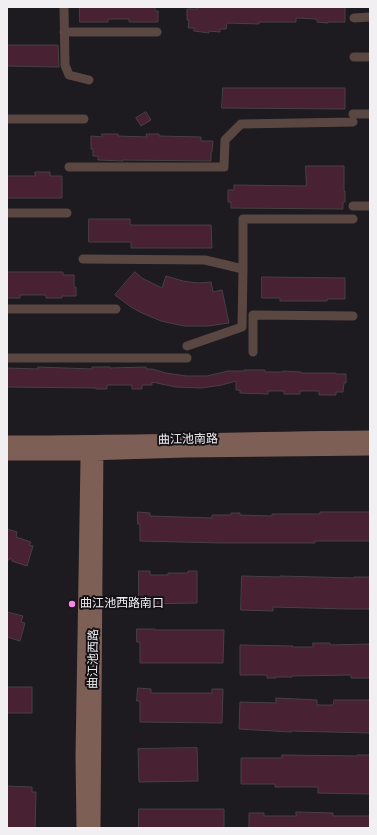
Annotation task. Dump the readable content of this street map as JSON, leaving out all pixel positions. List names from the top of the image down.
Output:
{
  "streets": {
    "street": ["曲江池南路", "曲江池西路"]
  },
  "crossings": [
    ["曲江池南路", "曲江池西路"]
  ],
  "places": ["曲江池西路南口"]
}
